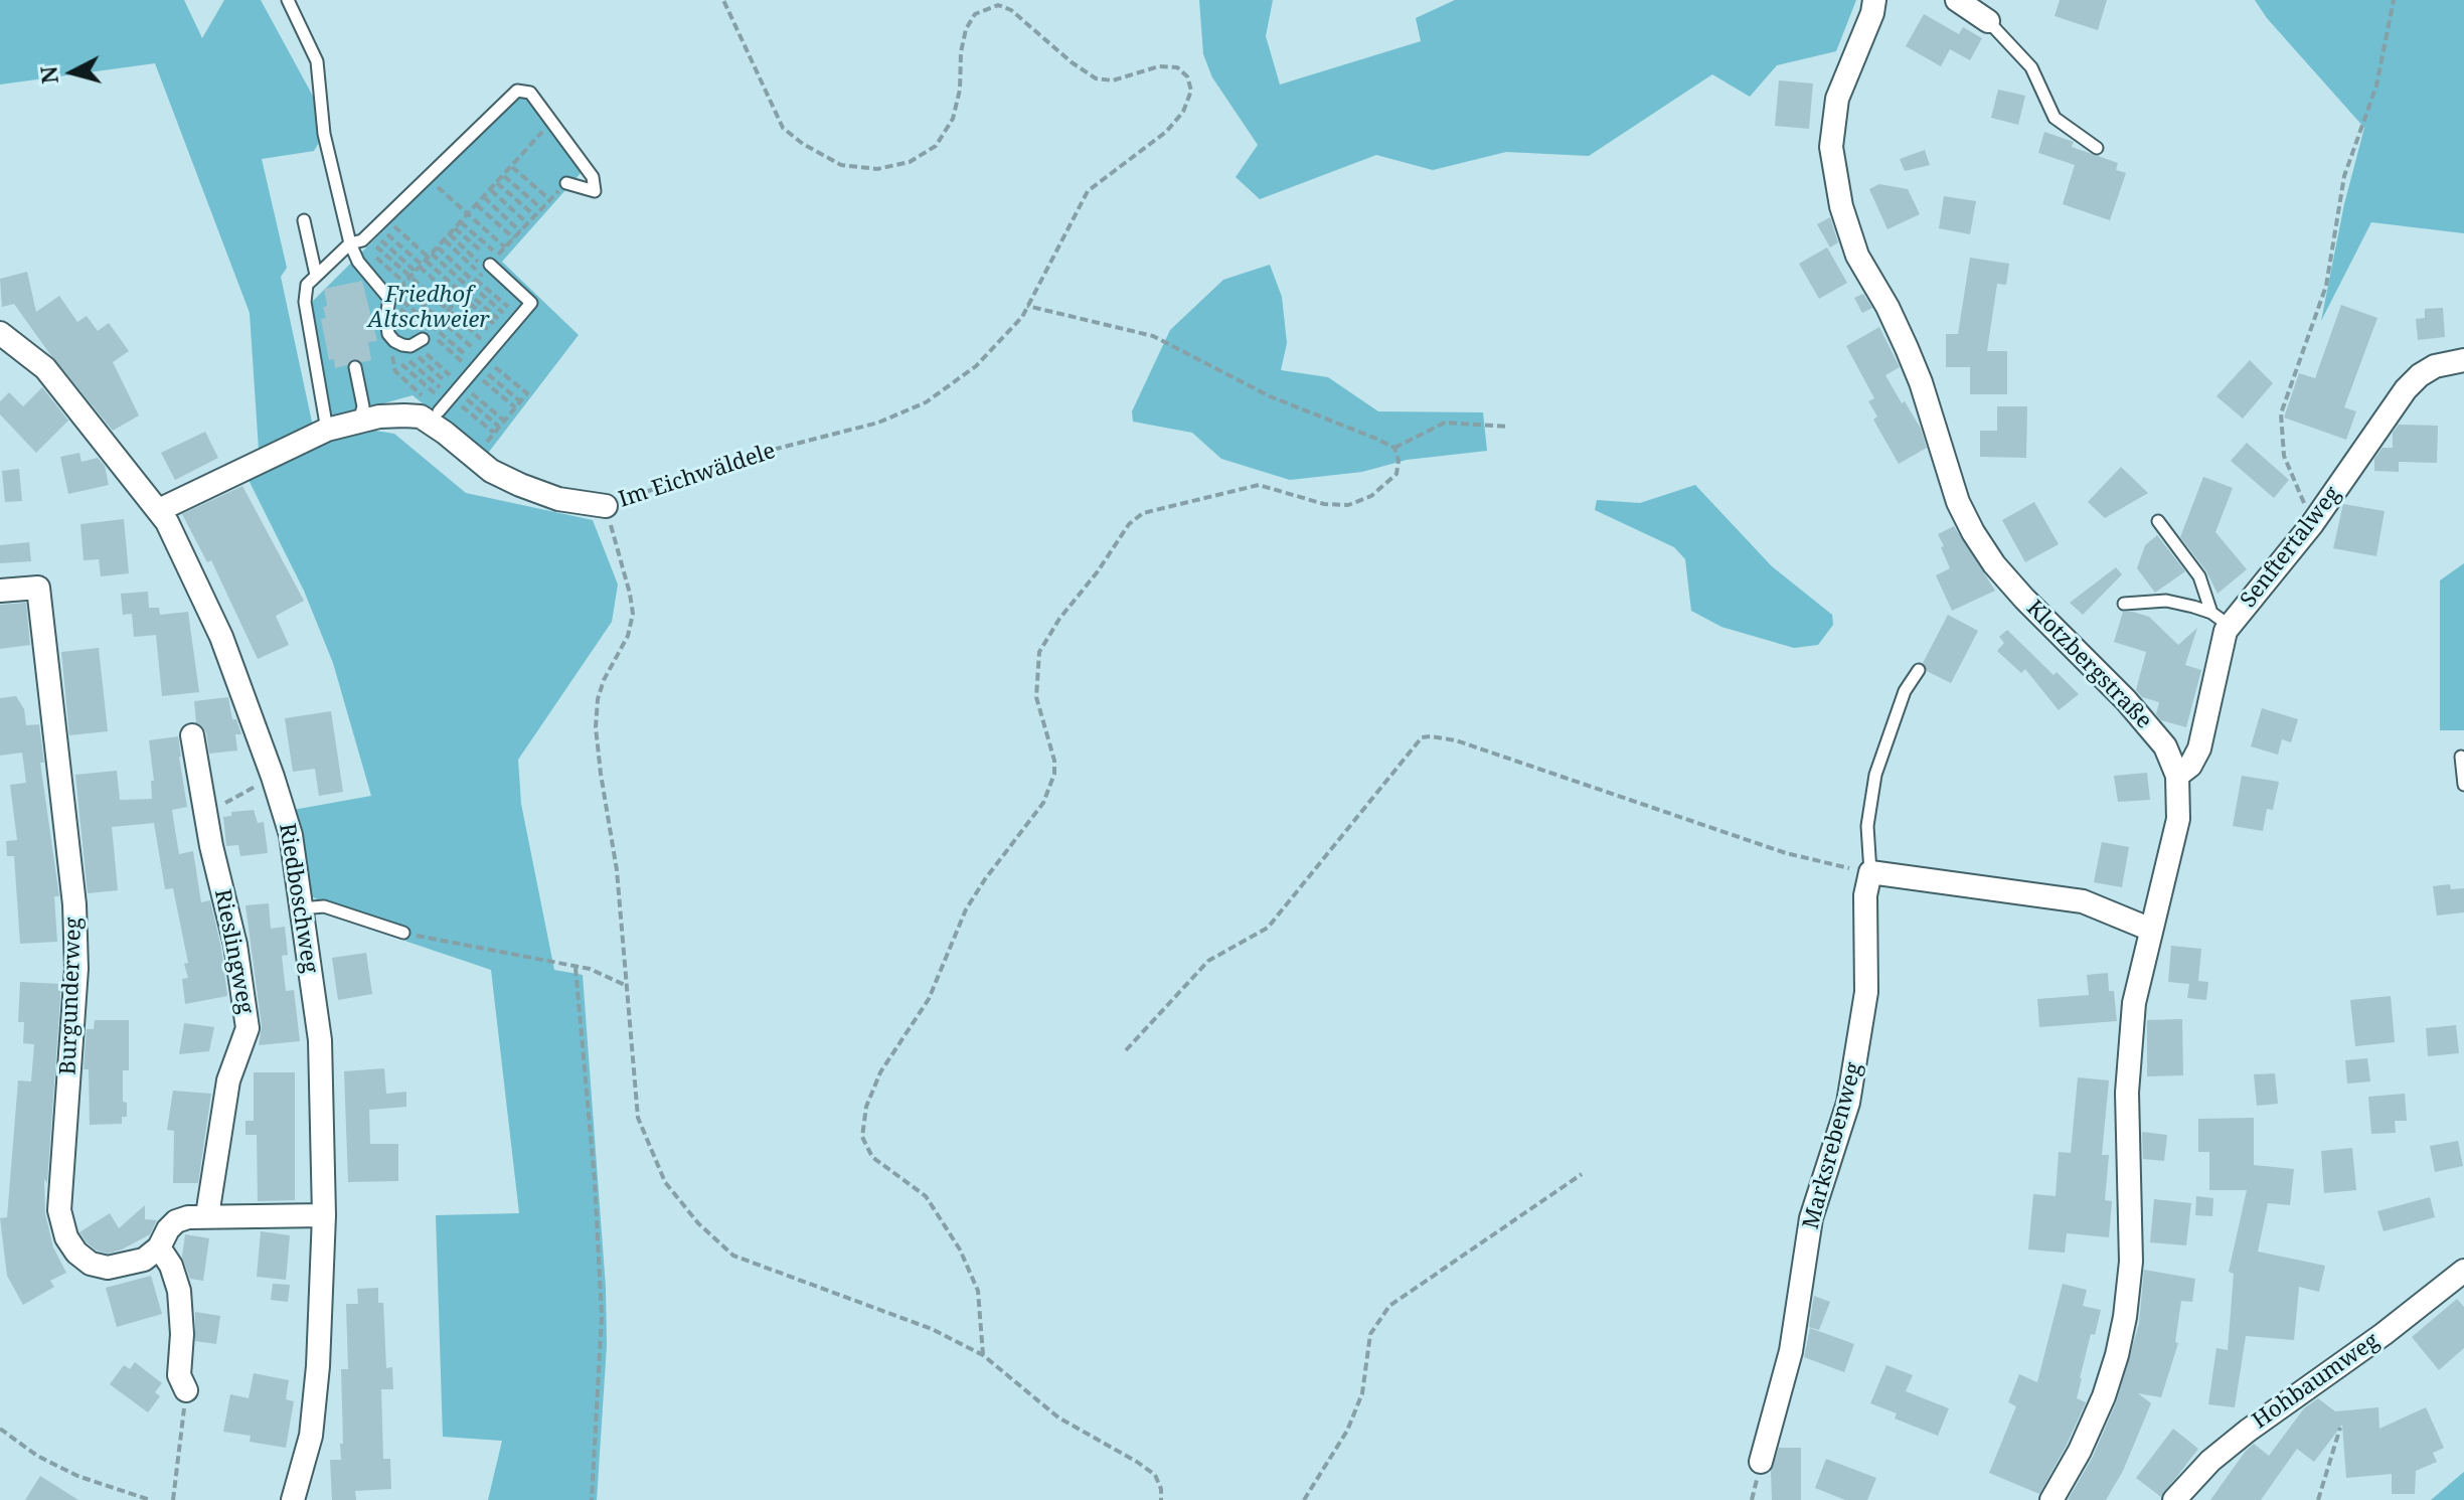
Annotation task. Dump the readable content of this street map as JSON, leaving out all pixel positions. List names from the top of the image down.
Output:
{
  "streets": {
    "street": [
      "Im Eichwäldele",
      "Senftertalweg",
      "Klotzbergstraße",
      "Riedboschweg",
      "Rieslingweg",
      "Burgunderweg",
      "Marksrebenweg",
      "Hohbaumweg"
    ]
  },
  "crossings": [
    ["Im Eichwäldele", "Riedboschweg"],
    ["Senftertalweg", "Klotzbergstraße"],
    ["Riedboschweg", "Burgunderweg"],
    ["Rieslingweg", "Burgunderweg"]
  ],
  "parks": ["Friedhof Altschweier"],
  "north": "left"
}
